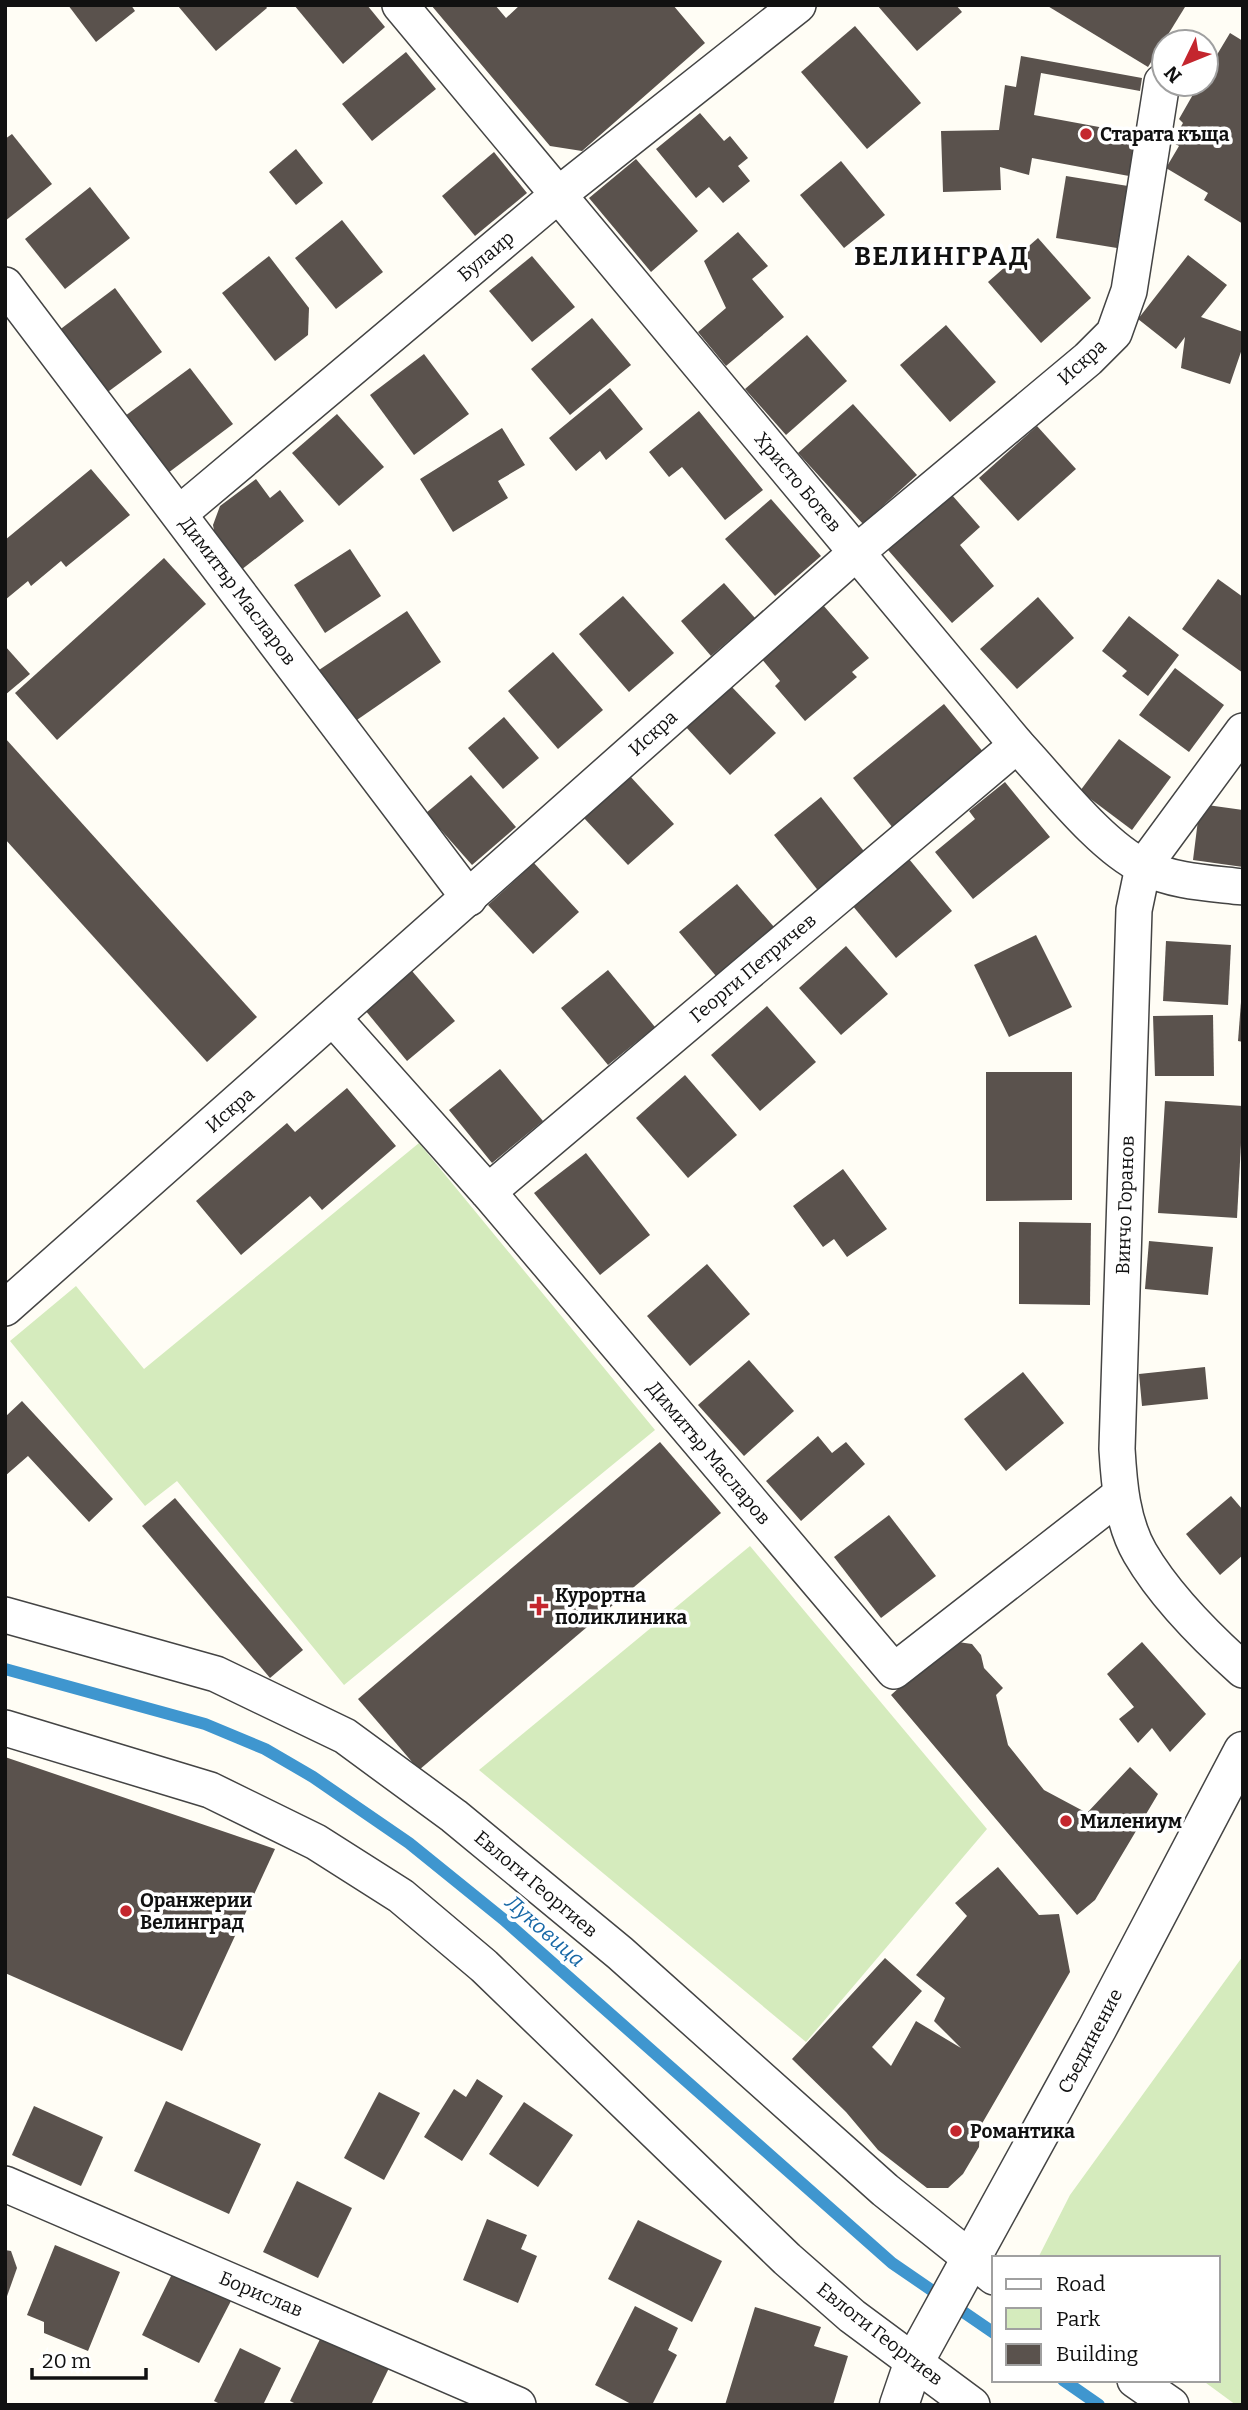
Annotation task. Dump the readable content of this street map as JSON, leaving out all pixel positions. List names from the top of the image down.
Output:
{
  "streets": {
    "street": [
      "Булаир",
      "Искра",
      "Христо Ботев",
      "Димитър Масларов",
      "Георги Петричев",
      "Винчо Горанов",
      "Евлоги Георгиев",
      "Съединение",
      "Борислав"
    ]
  },
  "crossings": [
    ["Булаир", "Христо Ботев"],
    ["Булаир", "Димитър Масларов"],
    ["Искра", "Христо Ботев"],
    ["Искра", "Димитър Масларов"],
    ["Христо Ботев", "Георги Петричев"],
    ["Христо Ботев", "Винчо Горанов"],
    ["Димитър Масларов", "Георги Петричев"],
    ["Димитър Масларов", "Винчо Горанов"],
    ["Евлоги Георгиев", "Съединение"]
  ],
  "districts": ["ВЕЛИНГРАД"],
  "water": ["Луковица"],
  "places": {
    "other": [
      "Старата къща",
      "Милениум",
      "Оранжерии Велинград",
      "Романтика"
    ],
    "health": ["Курортна поликлиника"]
  },
  "legend": ["Road", "Park", "Building"],
  "scale_bar": "20 m",
  "north": "bottom left"
}
